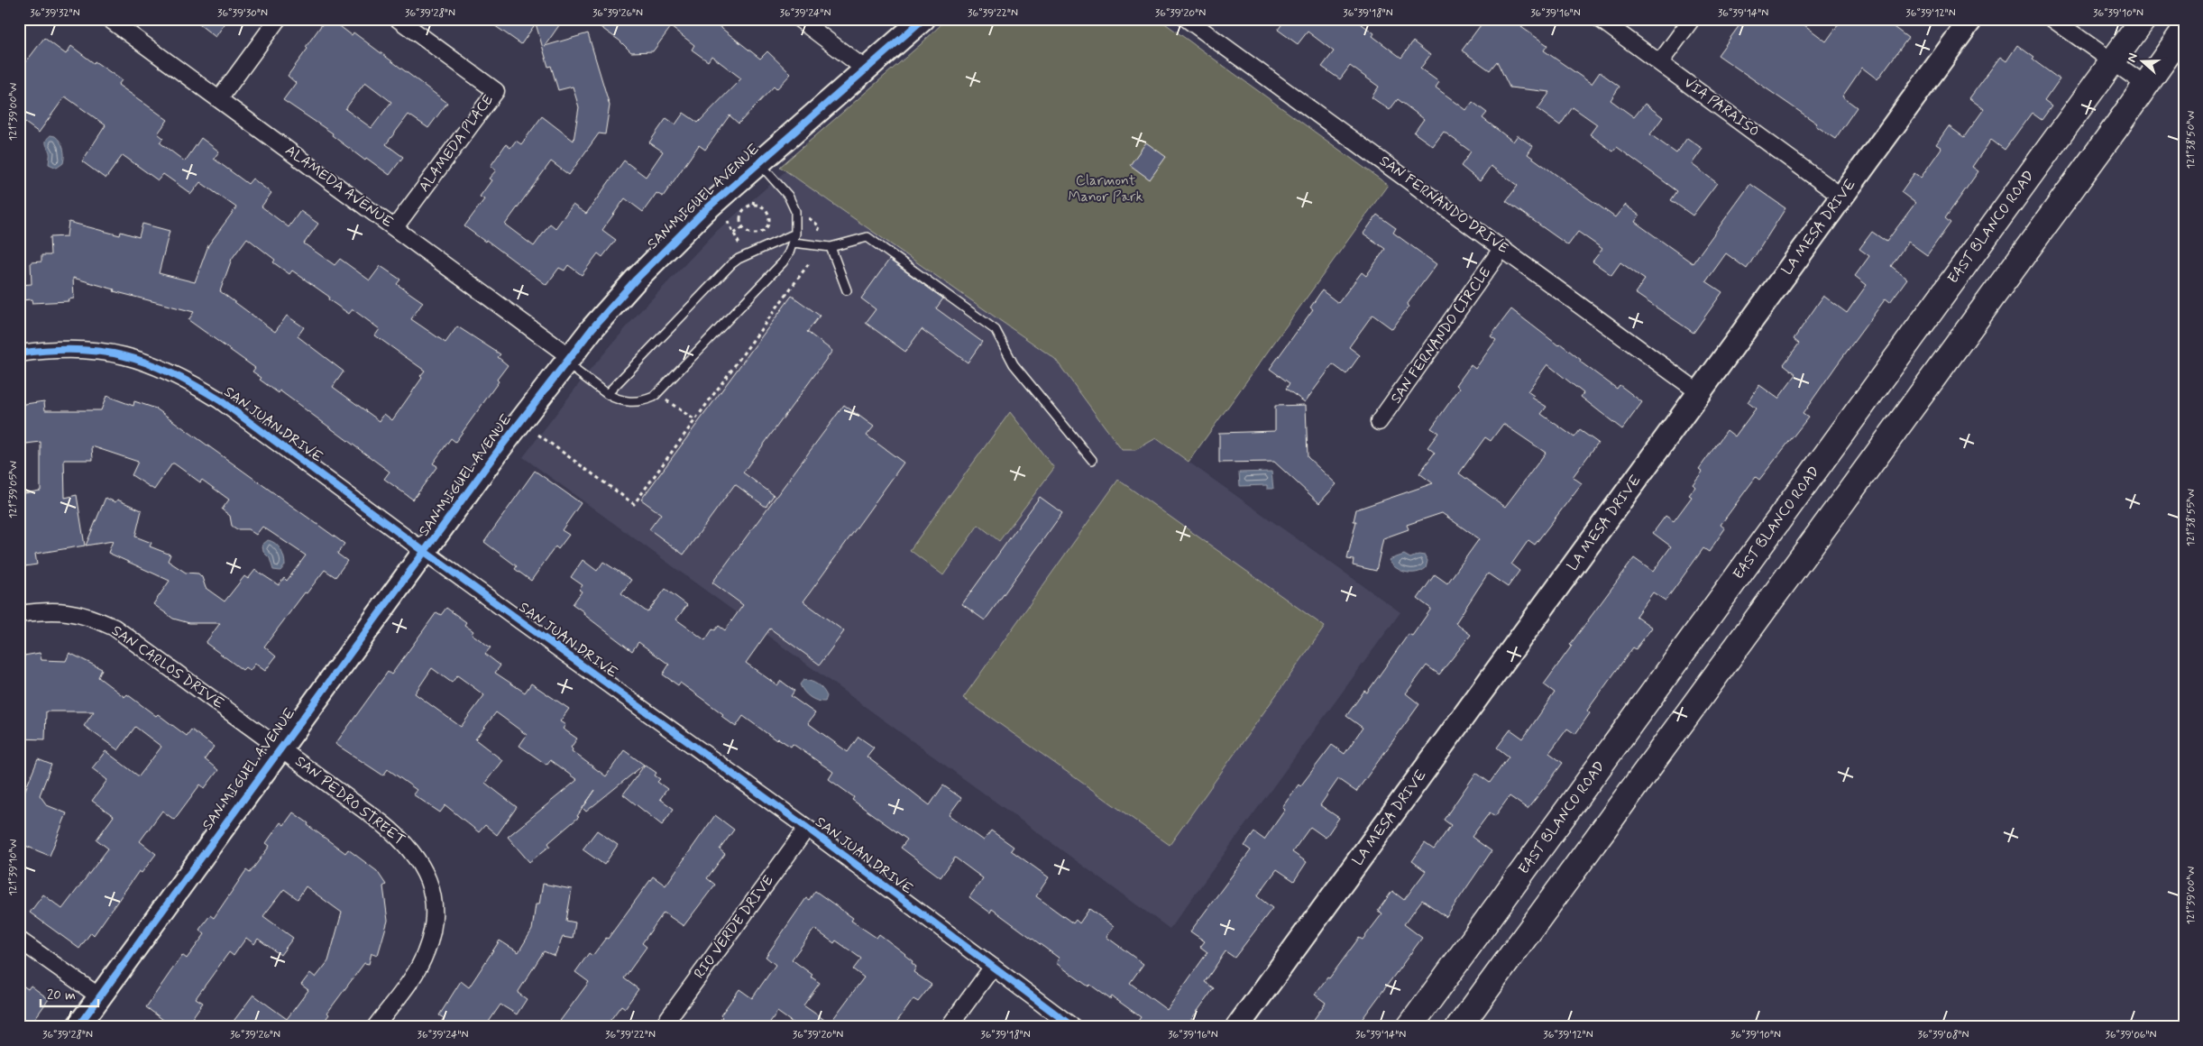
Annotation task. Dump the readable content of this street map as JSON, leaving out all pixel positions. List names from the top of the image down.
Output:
{
  "streets": {
    "highway": ["EAST BLANCO ROAD"],
    "street": [
      "VIA PARAISO",
      "ALAMEDA PLACE",
      "ALAMEDA AVENUE",
      "SAN MIGUEL AVENUE",
      "SAN FERNANDO DRIVE",
      "LA MESA DRIVE",
      "SAN FERNANDO CIRCLE",
      "SAN JUAN DRIVE",
      "SAN CARLOS DRIVE",
      "SAN PEDRO STREET",
      "RIO VERDE DRIVE"
    ]
  },
  "crossings": [
    ["VIA PARAISO", "LA MESA DRIVE"],
    ["ALAMEDA PLACE", "ALAMEDA AVENUE"],
    ["ALAMEDA AVENUE", "SAN MIGUEL AVENUE"],
    ["SAN MIGUEL AVENUE", "SAN JUAN DRIVE"],
    ["SAN MIGUEL AVENUE", "SAN CARLOS DRIVE"],
    ["SAN MIGUEL AVENUE", "SAN PEDRO STREET"],
    ["SAN FERNANDO DRIVE", "LA MESA DRIVE"],
    ["SAN FERNANDO DRIVE", "SAN FERNANDO CIRCLE"],
    ["SAN JUAN DRIVE", "RIO VERDE DRIVE"],
    ["SAN CARLOS DRIVE", "SAN PEDRO STREET"]
  ],
  "parks": ["Clarmont Manor Park"],
  "scale_bar": "20 m",
  "north": "left",
  "coordinates": [
    "36°39'32\"N",
    "36°39'30\"N",
    "36°39'28\"N",
    "36°39'26\"N",
    "36°39'24\"N",
    "36°39'22\"N",
    "36°39'20\"N",
    "36°39'18\"N",
    "36°39'16\"N",
    "36°39'14\"N",
    "36°39'12\"N",
    "36°39'10\"N",
    "121°39'00\"W",
    "121°38'50\"W",
    "121°39'05\"W",
    "121°38'55\"W",
    "121°39'10\"W",
    "36°39'08\"N",
    "36°39'06\"N"
  ]
}
